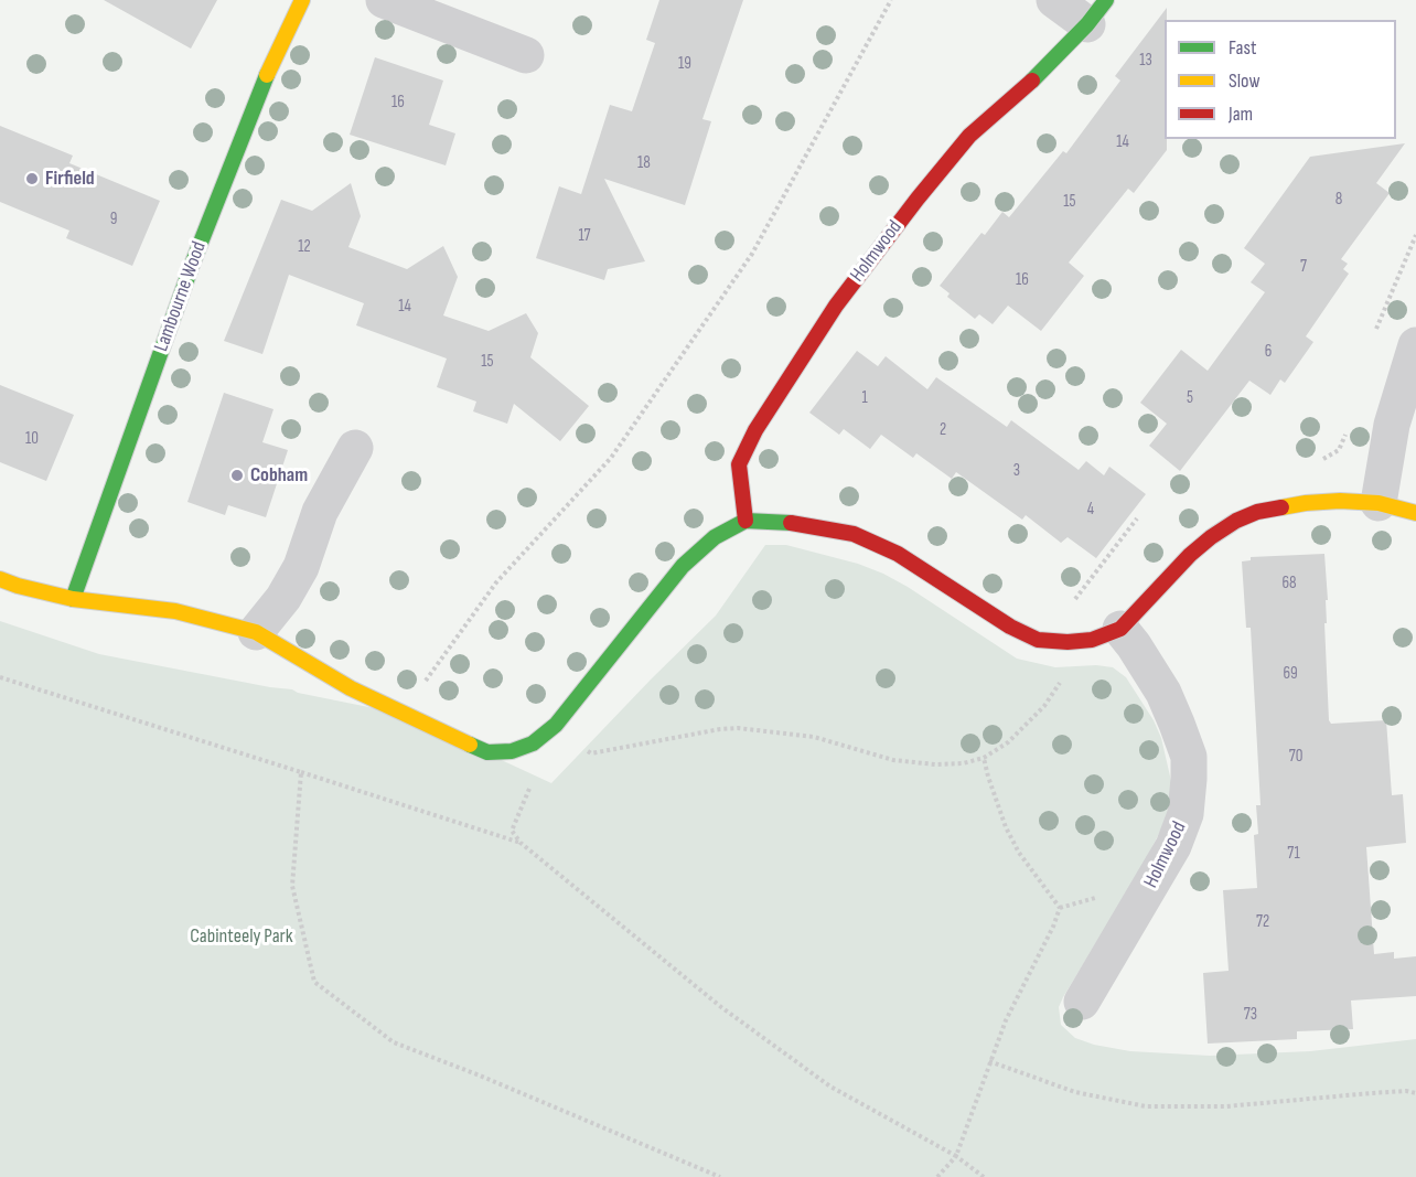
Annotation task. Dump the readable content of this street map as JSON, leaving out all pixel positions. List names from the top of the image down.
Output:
{
  "streets": {
    "street": ["Holmwood", "Lambourne Wood"]
  },
  "parks": ["Cabinteely Park"],
  "places": ["Firfield", "Cobham"],
  "house_numbers": [
    "13",
    "19",
    "16",
    "14",
    "18",
    "8",
    "15",
    "9",
    "17",
    "12",
    "7",
    "16",
    "14",
    "6",
    "15",
    "1",
    "5",
    "2",
    "10",
    "3",
    "4",
    "68",
    "69",
    "70",
    "71",
    "72",
    "73"
  ],
  "legend": ["Fast", "Slow", "Jam"]
}
